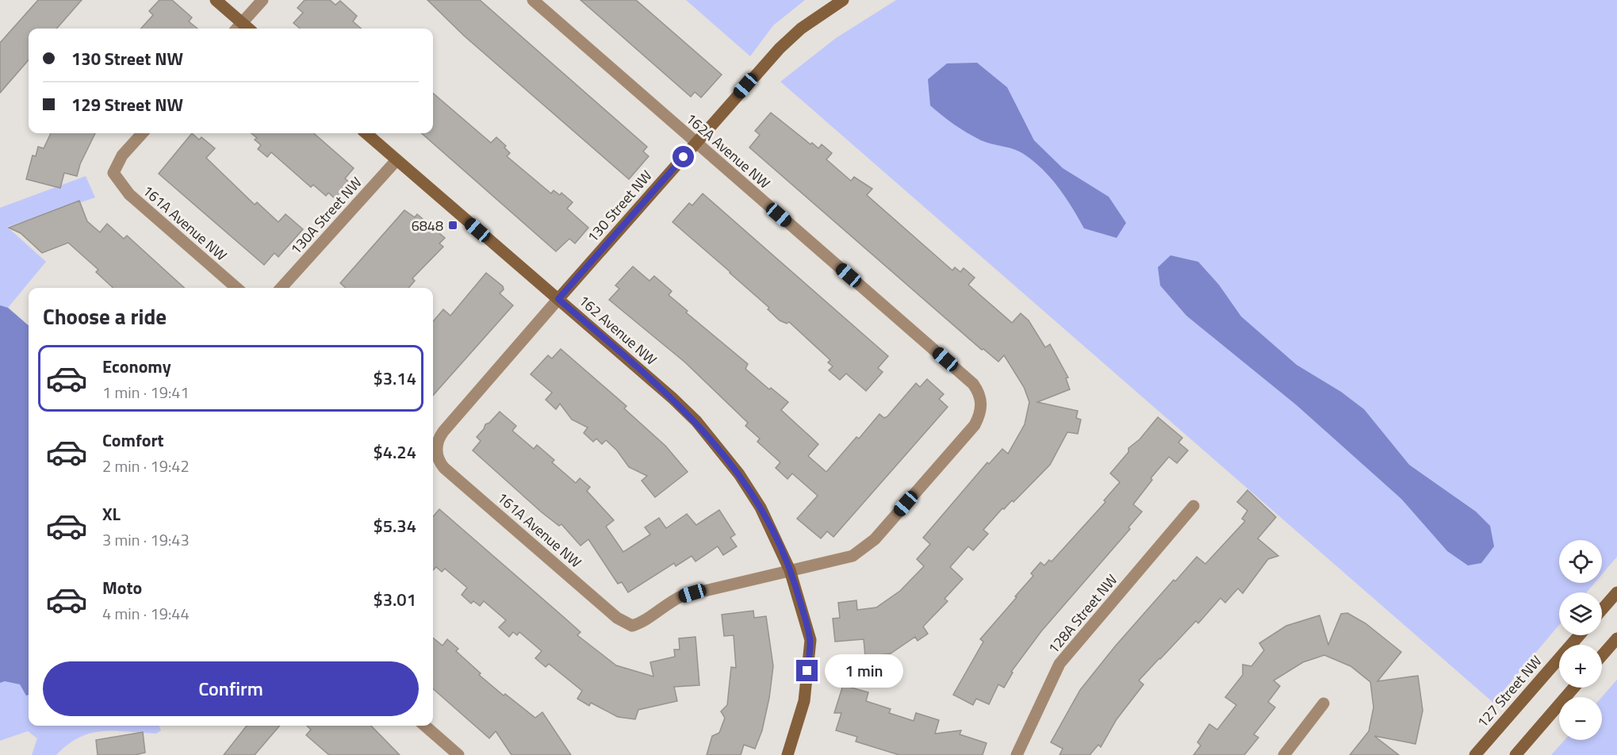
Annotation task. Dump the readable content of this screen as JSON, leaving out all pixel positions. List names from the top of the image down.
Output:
{
  "streets": {
    "street": [
      "162A Avenue NW",
      "130 Street NW",
      "130A Street NW",
      "161A Avenue NW",
      "162 Avenue NW",
      "128A Street NW",
      "127 Street NW"
    ]
  },
  "crossings": [
    ["162A Avenue NW", "130 Street NW"],
    ["162A Avenue NW", "161A Avenue NW"],
    ["162A Avenue NW", "162 Avenue NW"],
    ["130 Street NW", "161A Avenue NW"],
    ["130 Street NW", "162 Avenue NW"],
    ["130A Street NW", "162 Avenue NW"],
    ["161A Avenue NW", "162 Avenue NW"]
  ],
  "places": {
    "transit": ["6848"]
  },
  "page": {
    "banner": ["130 Street NW", "129 Street NW"],
    "heading": "Choose a ride",
    "list": [
      {
        "name": "Economy",
        "note": "1 min · 19:41",
        "value": "$3.14"
      },
      {
        "name": "Comfort",
        "note": "2 min · 19:42",
        "value": "$4.24"
      },
      {
        "name": "XL",
        "note": "3 min · 19:43",
        "value": "$5.34"
      },
      {
        "name": "Moto",
        "note": "4 min · 19:44",
        "value": "$3.01"
      }
    ],
    "map_buttons": ["+", "−"],
    "buttons": "Confirm",
    "bubble": "1 min"
  }
}
